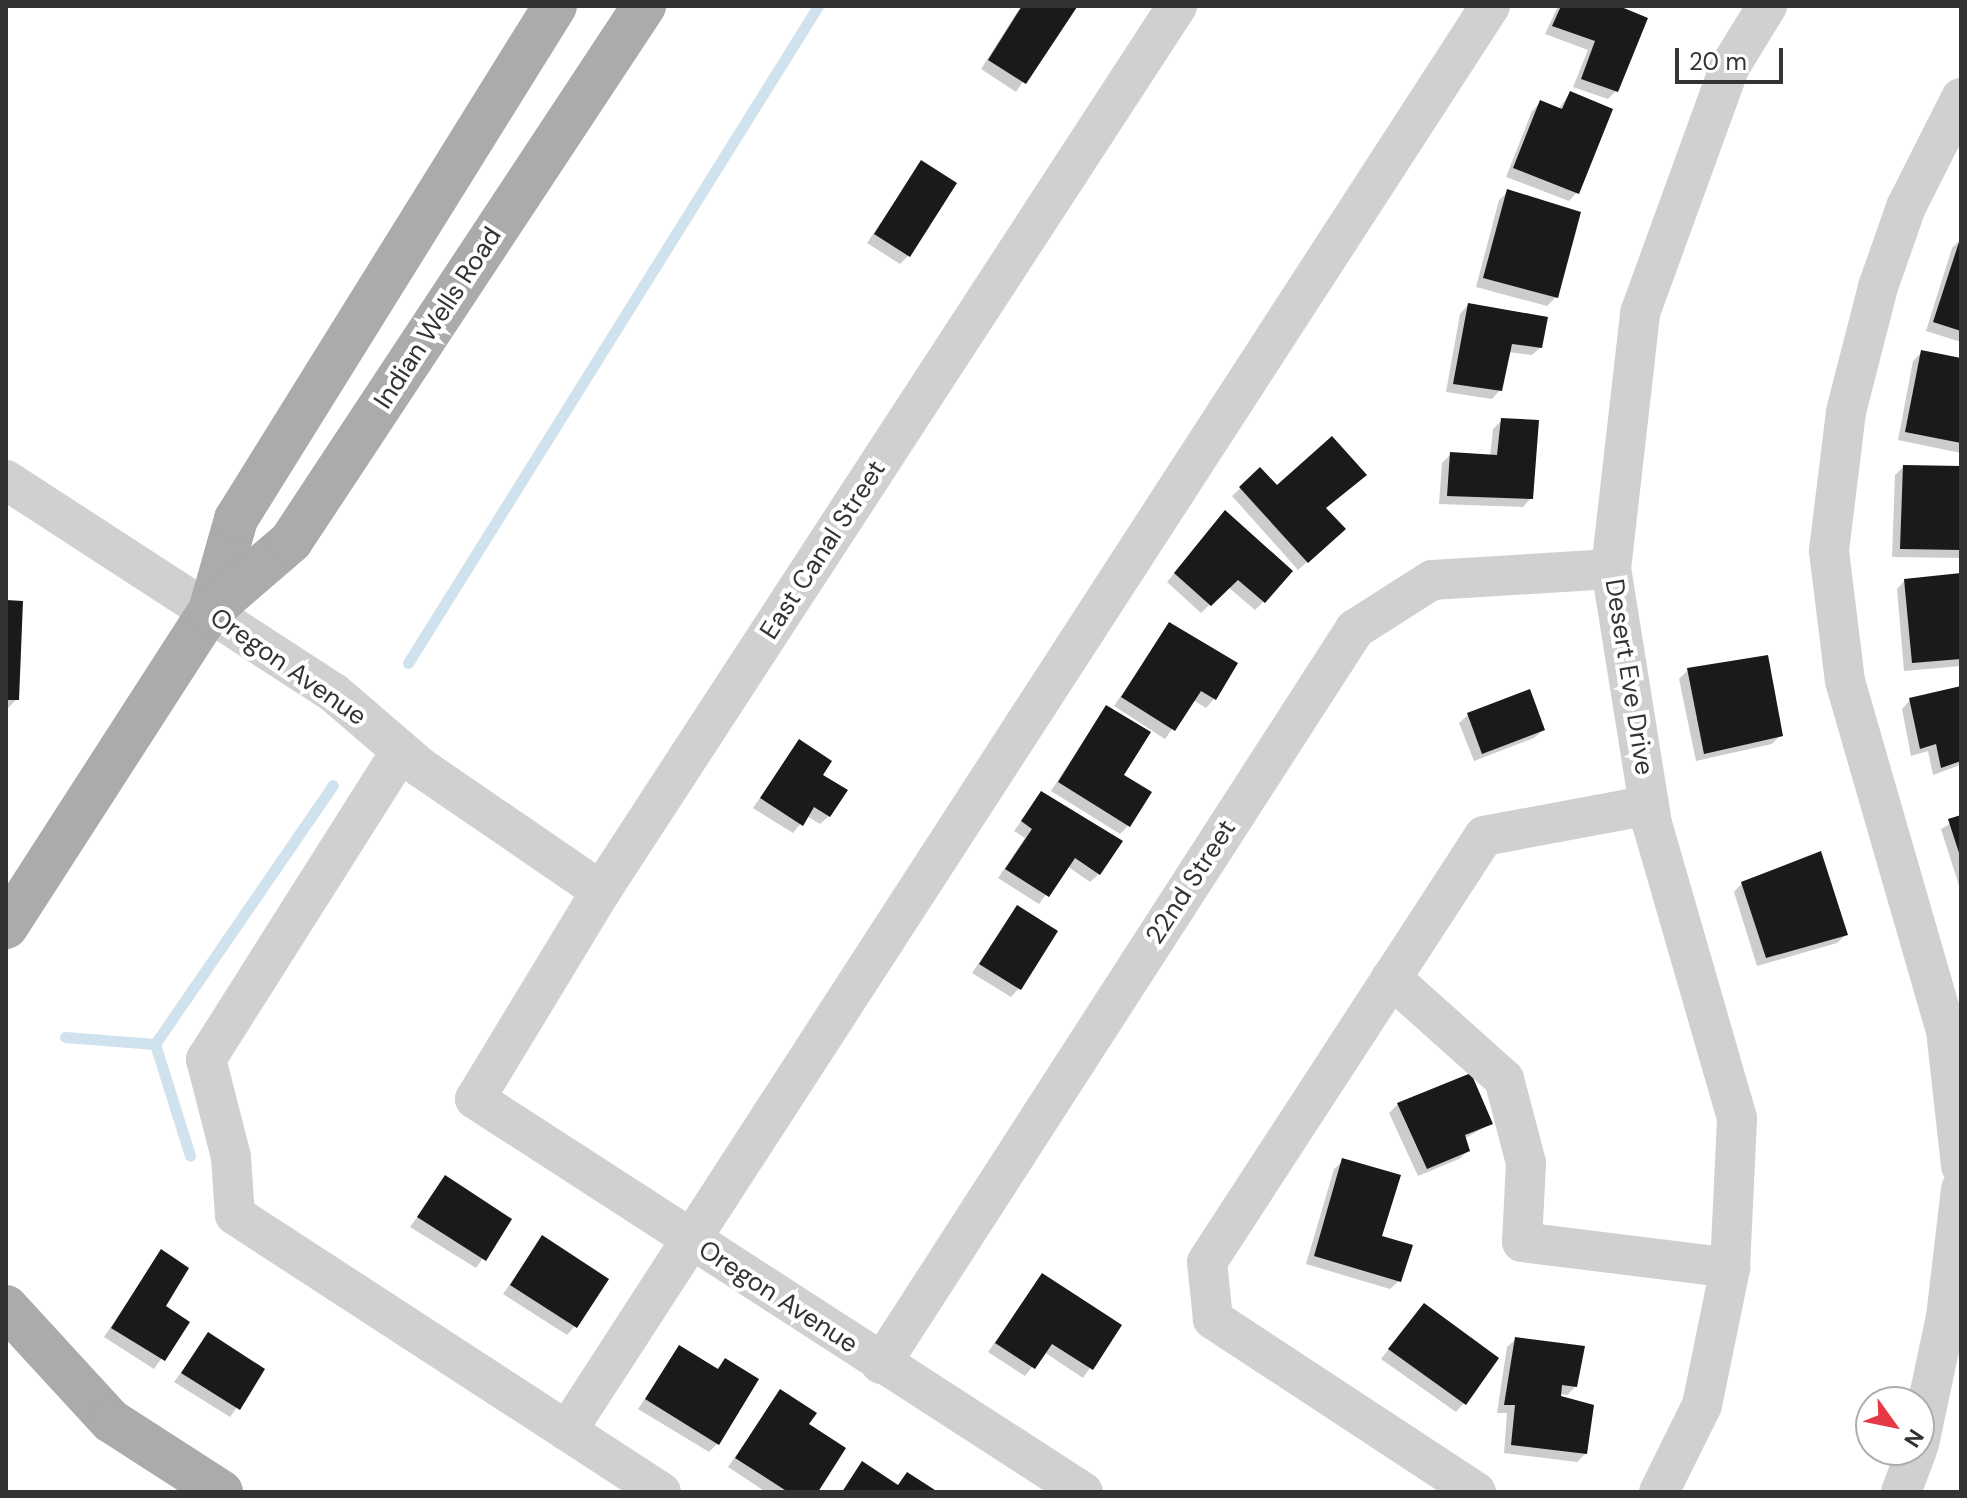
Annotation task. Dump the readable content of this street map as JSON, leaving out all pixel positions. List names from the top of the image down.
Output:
{
  "streets": {
    "main road": ["Indian Wells Road"],
    "street": [
      "East Canal Street",
      "Oregon Avenue",
      "Desert Eve Drive",
      "22nd Street"
    ]
  },
  "crossings": [
    ["Indian Wells Road", "Oregon Avenue"],
    ["East Canal Street", "Oregon Avenue"],
    ["Oregon Avenue", "22nd Street"],
    ["Desert Eve Drive", "22nd Street"]
  ],
  "scale_bar": "20 m",
  "north": "bottom right"
}
